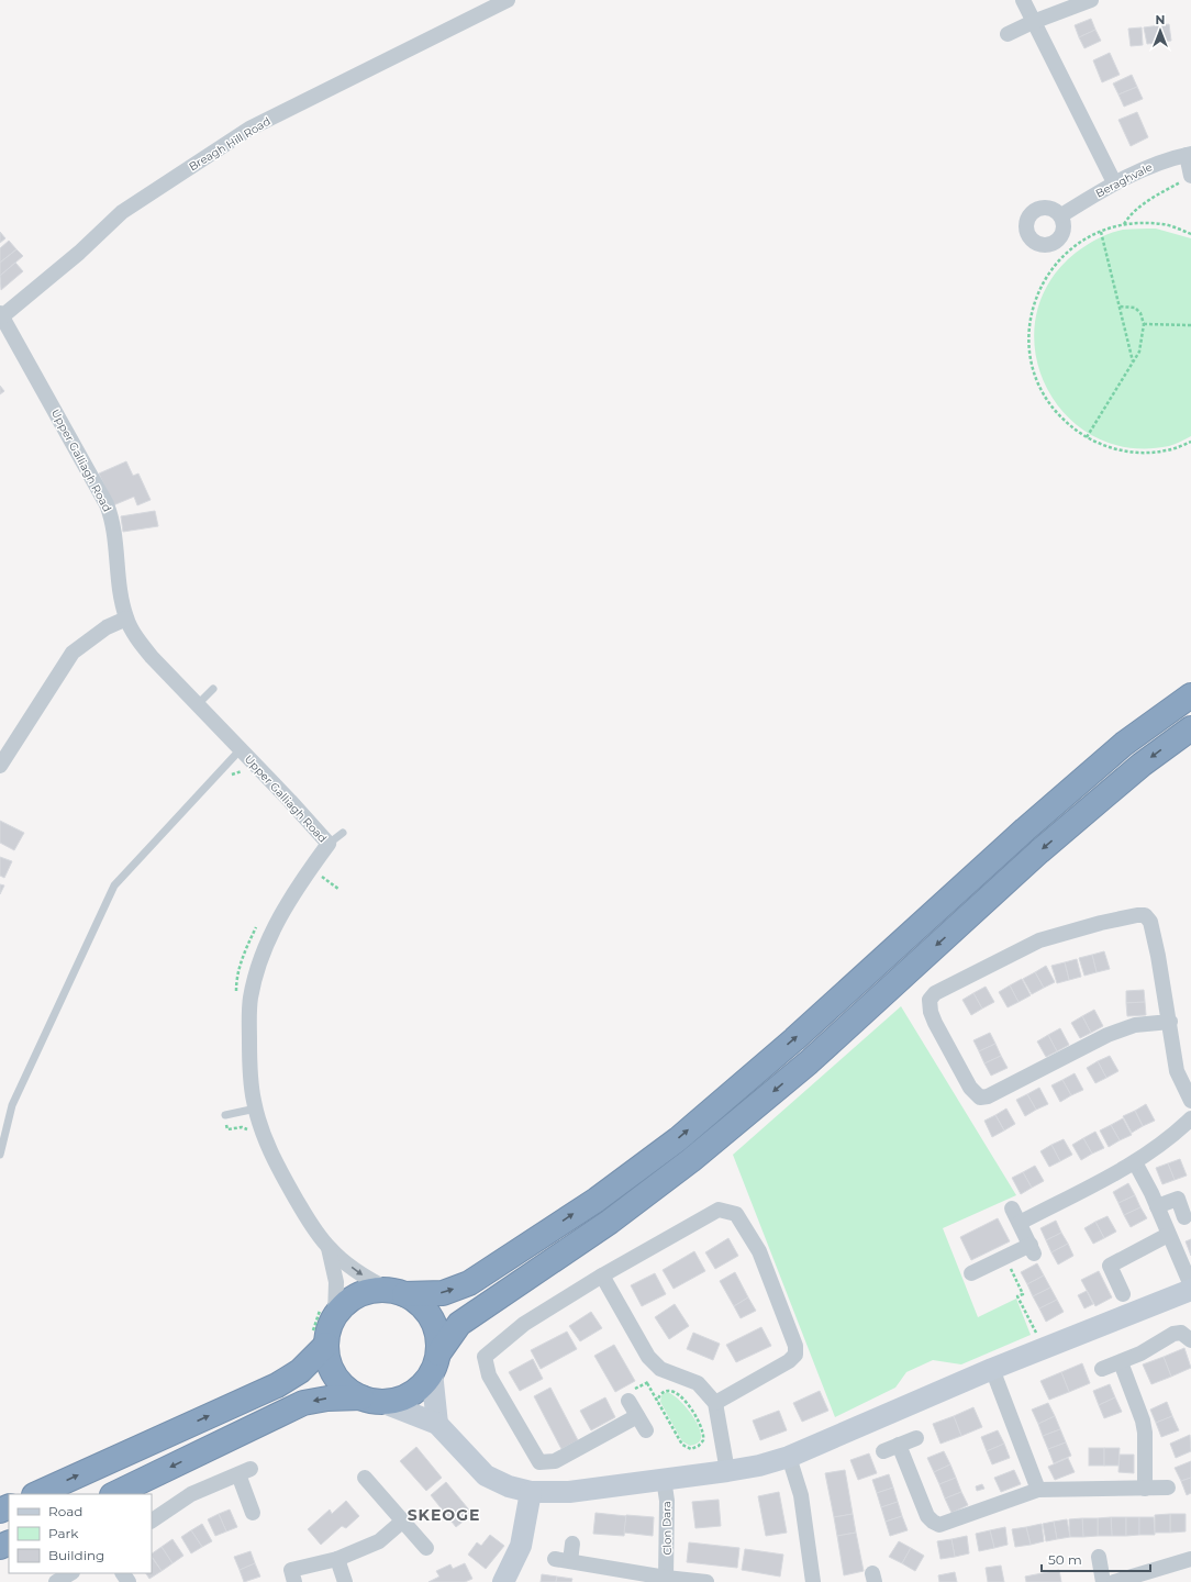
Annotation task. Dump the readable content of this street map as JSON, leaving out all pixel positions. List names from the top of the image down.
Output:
{
  "streets": {
    "street": [
      "Breagh Hill Road",
      "Beraghvale",
      "Upper Galliagh Road",
      "Clon Dara"
    ]
  },
  "crossings": [
    ["Breagh Hill Road", "Upper Galliagh Road"]
  ],
  "districts": ["SKEOGE"],
  "legend": ["Road", "Park", "Building"],
  "scale_bar": "50 m",
  "north": "top"
}
